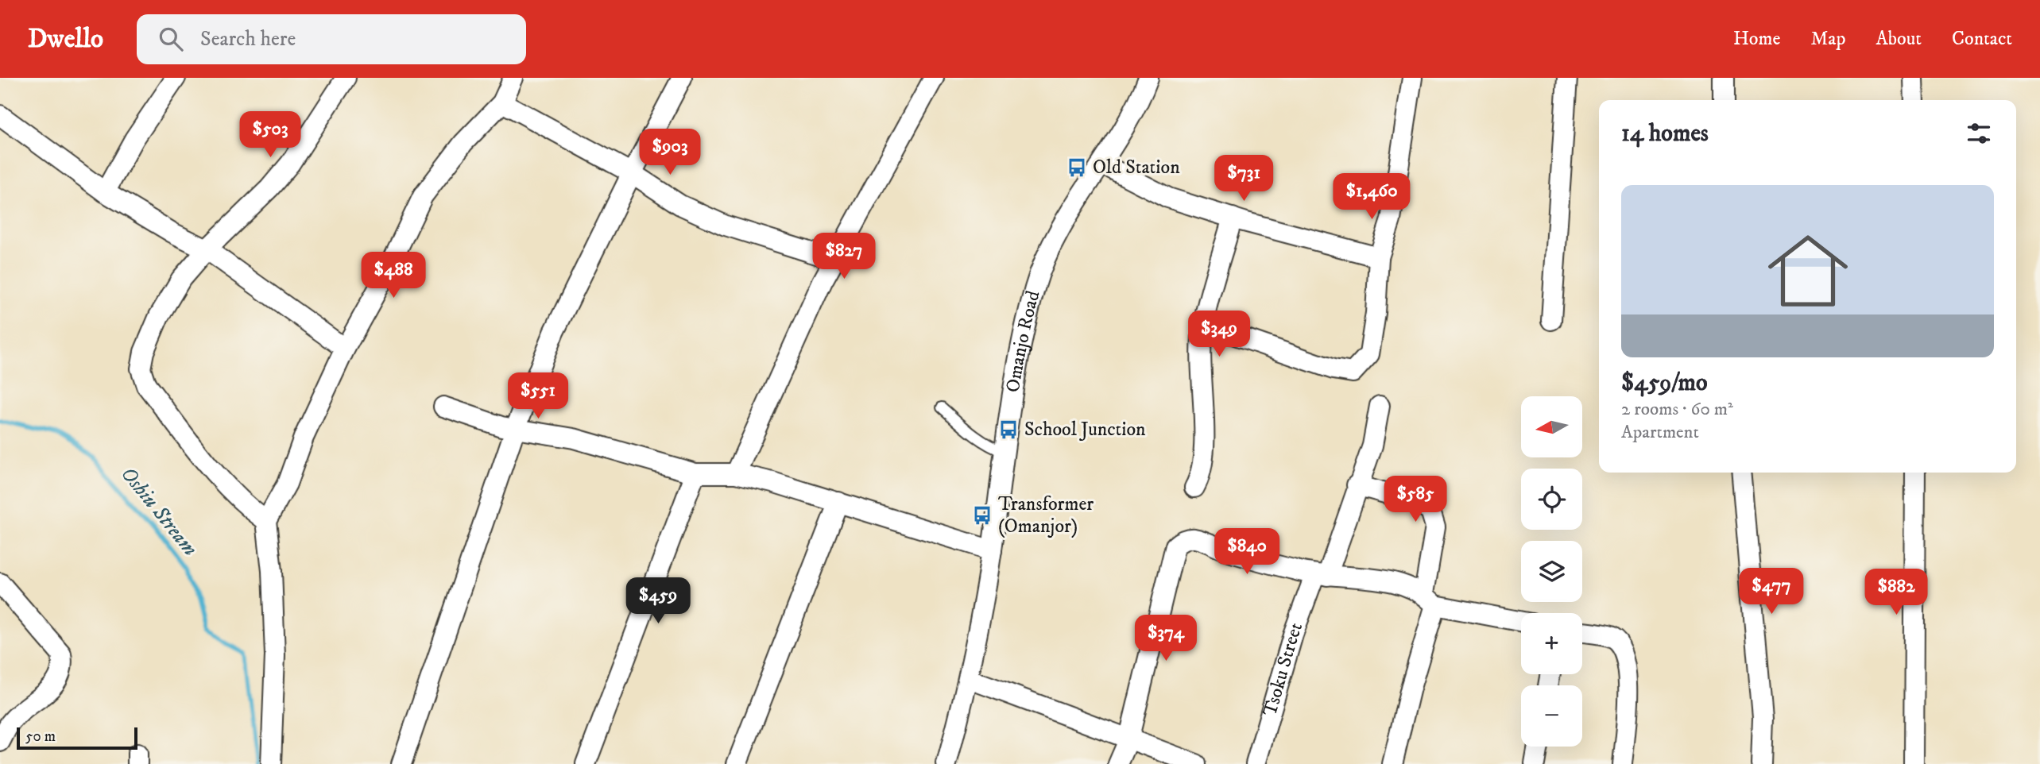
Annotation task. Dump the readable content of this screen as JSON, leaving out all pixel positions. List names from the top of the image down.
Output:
{
  "streets": {
    "street": ["Omanjo Road", "Tsoku Street"]
  },
  "water": ["Oshiu Stream"],
  "places": {
    "bus stop": ["Old Station", "School Junction", "Transformer (Omanjor)"]
  },
  "scale_bar": "50 m",
  "north": "left",
  "page": {
    "header": "Dwello",
    "search": "Search here",
    "nav": [
      "Home",
      "Map",
      "About",
      "Contact"
    ],
    "heading": "14 homes",
    "price": [
      "$503",
      "$903",
      "$731",
      "$1,460",
      "$827",
      "$488",
      "$349",
      "$551",
      "$585",
      "$840",
      "$477",
      "$882",
      "$459",
      "$374"
    ],
    "list": [
      {
        "name": "$459/mo",
        "note": "2 rooms · 60 m² · Apartment"
      }
    ],
    "map_buttons": ["+", "−"],
    "scale": "50 m"
  }
}
